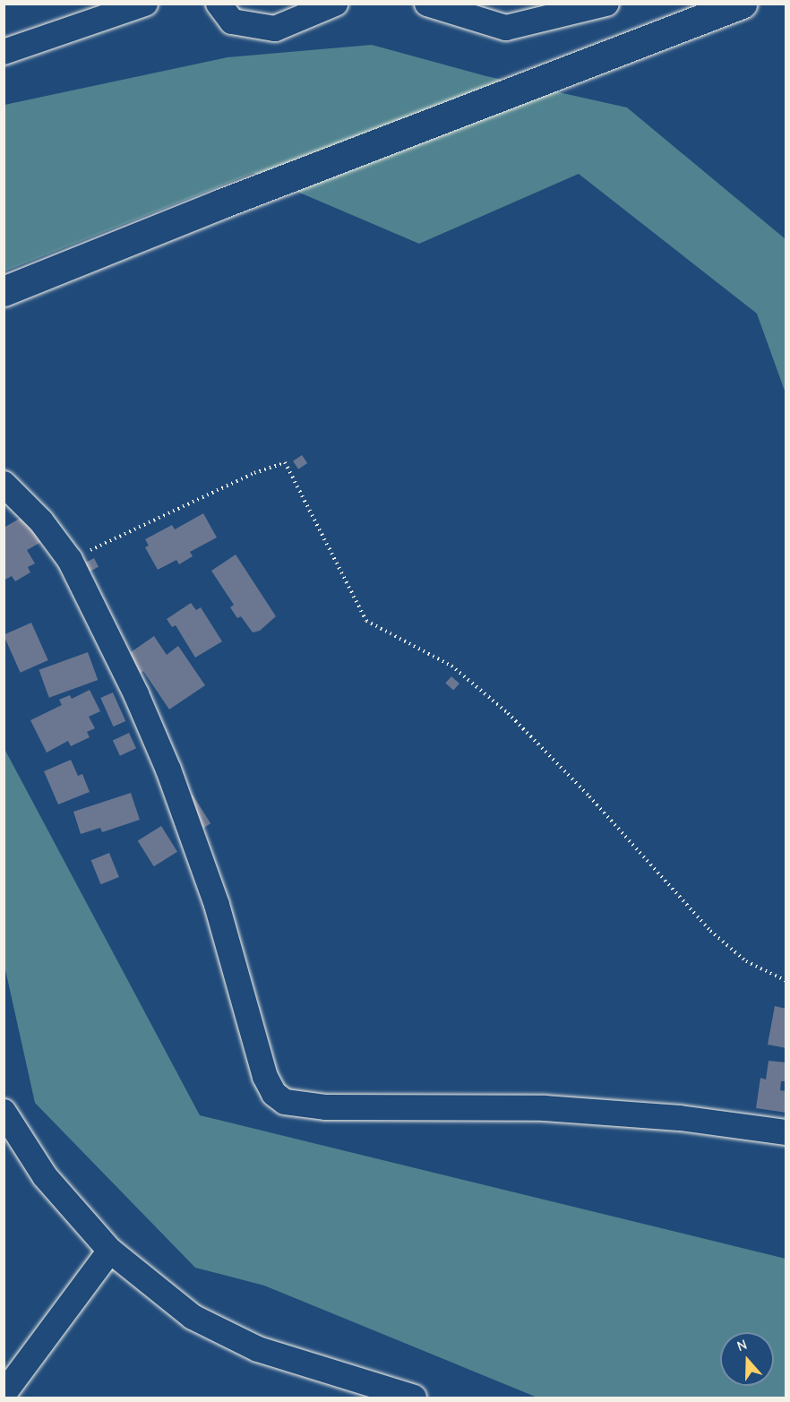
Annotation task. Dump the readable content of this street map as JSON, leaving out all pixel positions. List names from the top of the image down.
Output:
{
  "north": "top"
}
